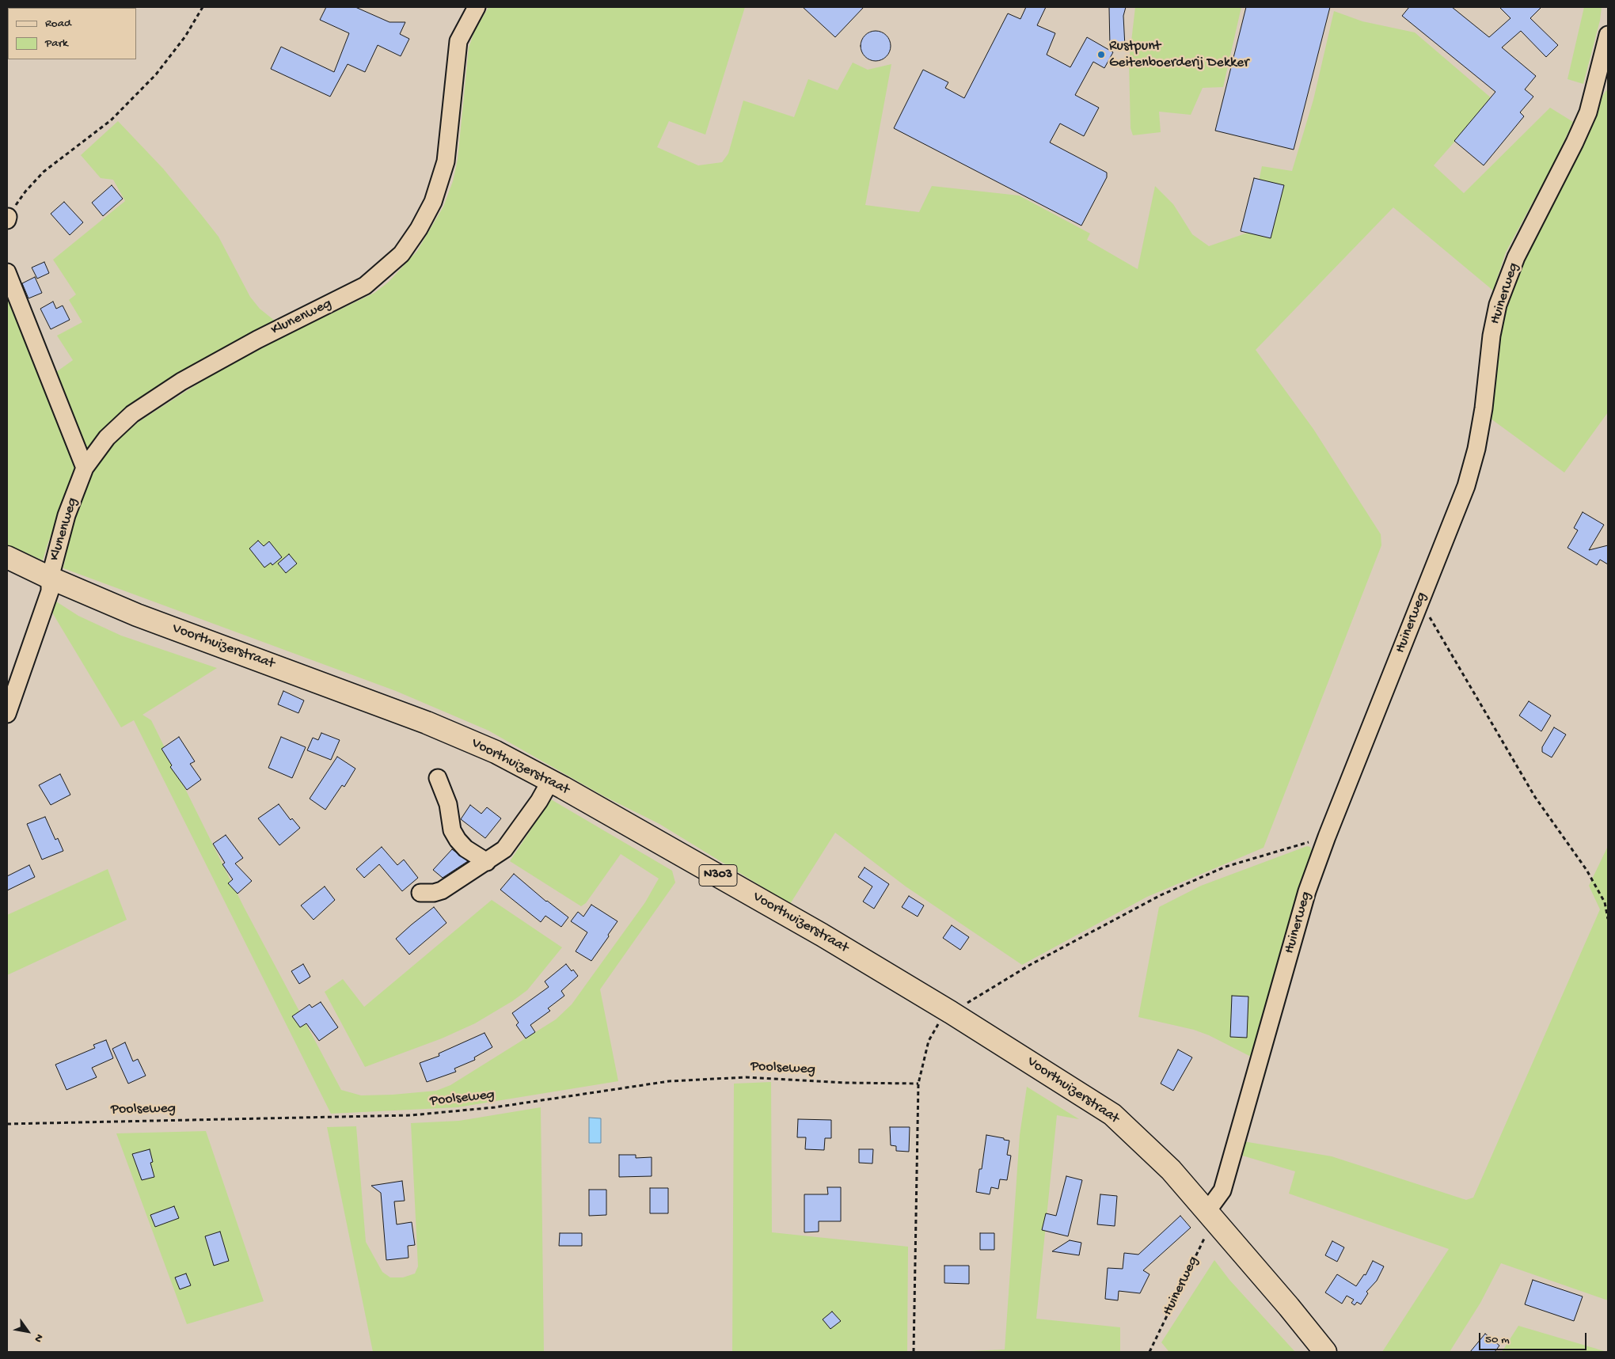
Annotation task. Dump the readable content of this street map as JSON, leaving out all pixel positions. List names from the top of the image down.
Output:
{
  "streets": {
    "main road": ["Voorthuizerstraat", "N303"],
    "street": ["Huinerweg", "Klunenweg"],
    "path": ["Poolseweg"]
  },
  "crossings": [
    ["Huinerweg", "Voorthuizerstraat"],
    ["Klunenweg", "Voorthuizerstraat"]
  ],
  "places": ["Rustpunt Geitenboerderij Dekker"],
  "legend": ["Road", "Park"],
  "scale_bar": "50 m",
  "north": "bottom right"
}
